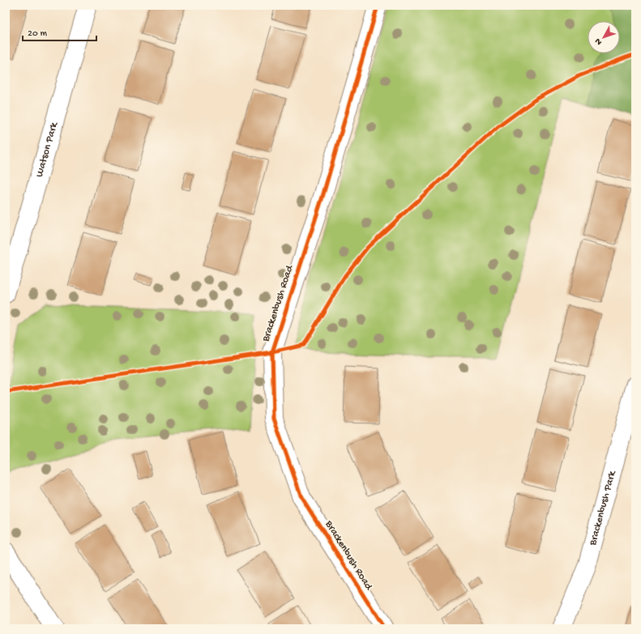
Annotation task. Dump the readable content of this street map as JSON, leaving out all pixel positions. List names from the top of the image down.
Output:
{
  "streets": {
    "street": ["Watson Park", "Brackenbush Road", "Brackenbush Park"]
  },
  "scale_bar": "20 m",
  "north": "bottom left"
}
